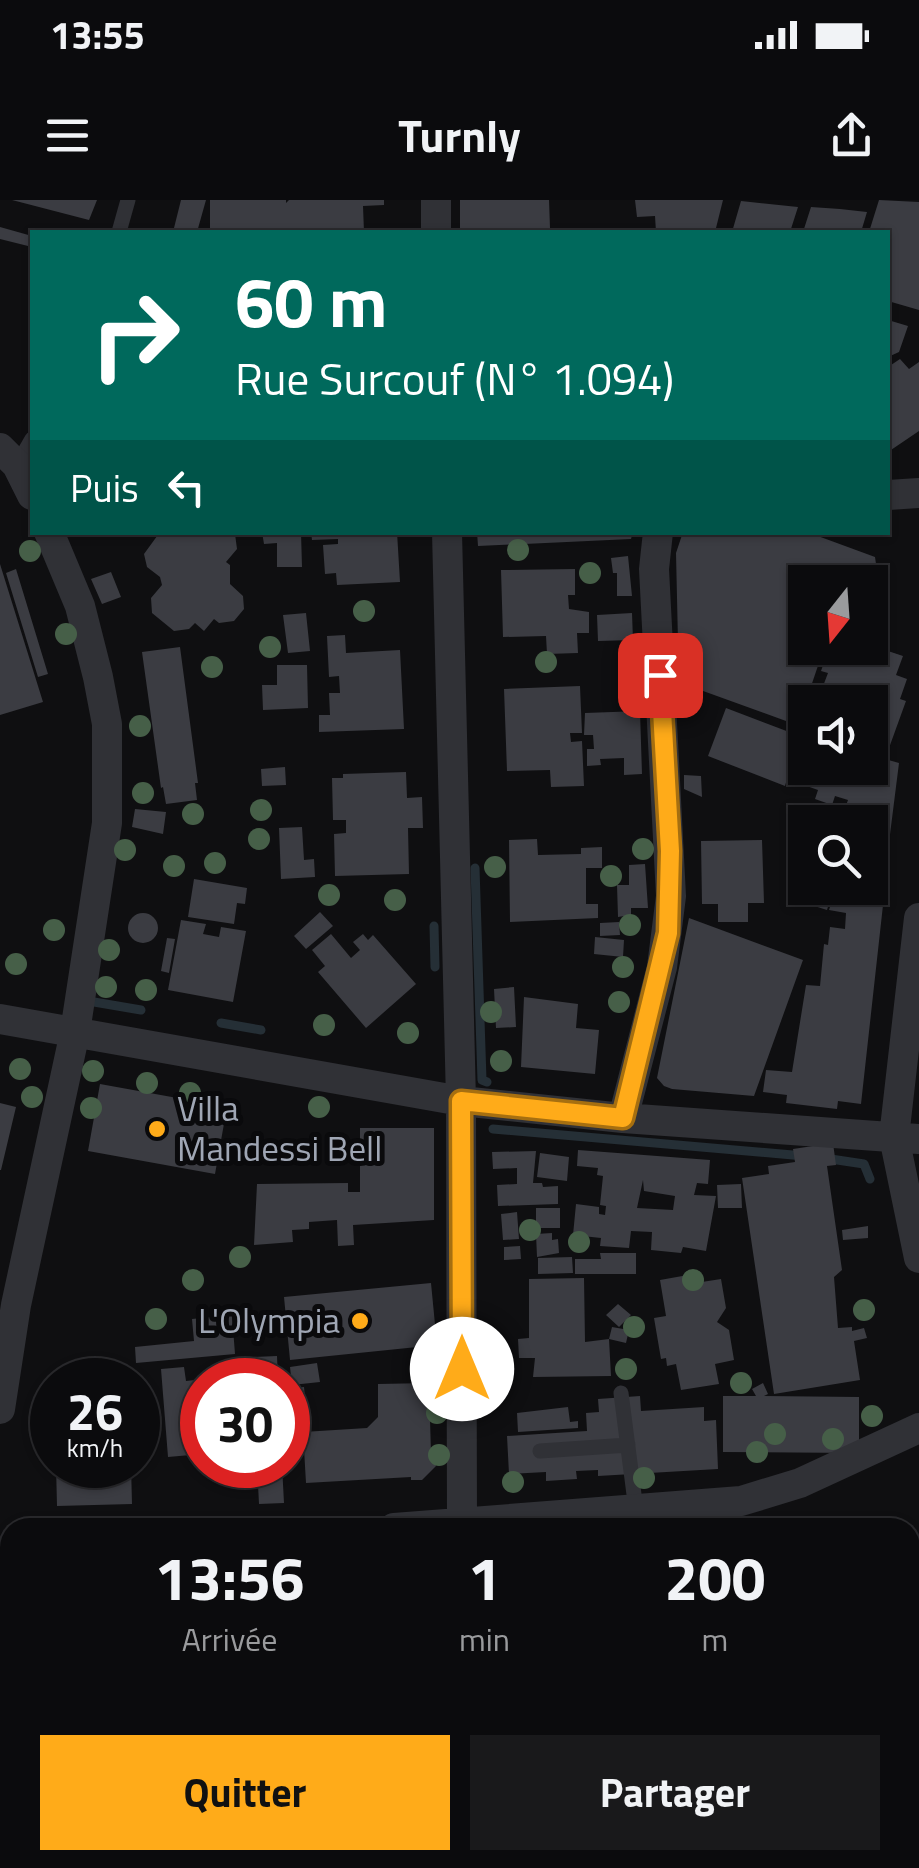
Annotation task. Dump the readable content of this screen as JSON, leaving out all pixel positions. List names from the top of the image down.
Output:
{
  "places": ["Villa Mandessi Bell", "L'Olympia"],
  "north": "bottom",
  "page": {
    "status": "13:55",
    "header": "Turnly",
    "turn": ["60 m", "Rue Surcouf (N° 1.094)"],
    "then": "Puis",
    "speed": "26 km/h",
    "limit": "30",
    "eta": [
      "13:56",
      "Arrivée",
      "1",
      "min",
      "200",
      "m"
    ],
    "buttons": ["Quitter", "Partager"]
  }
}
